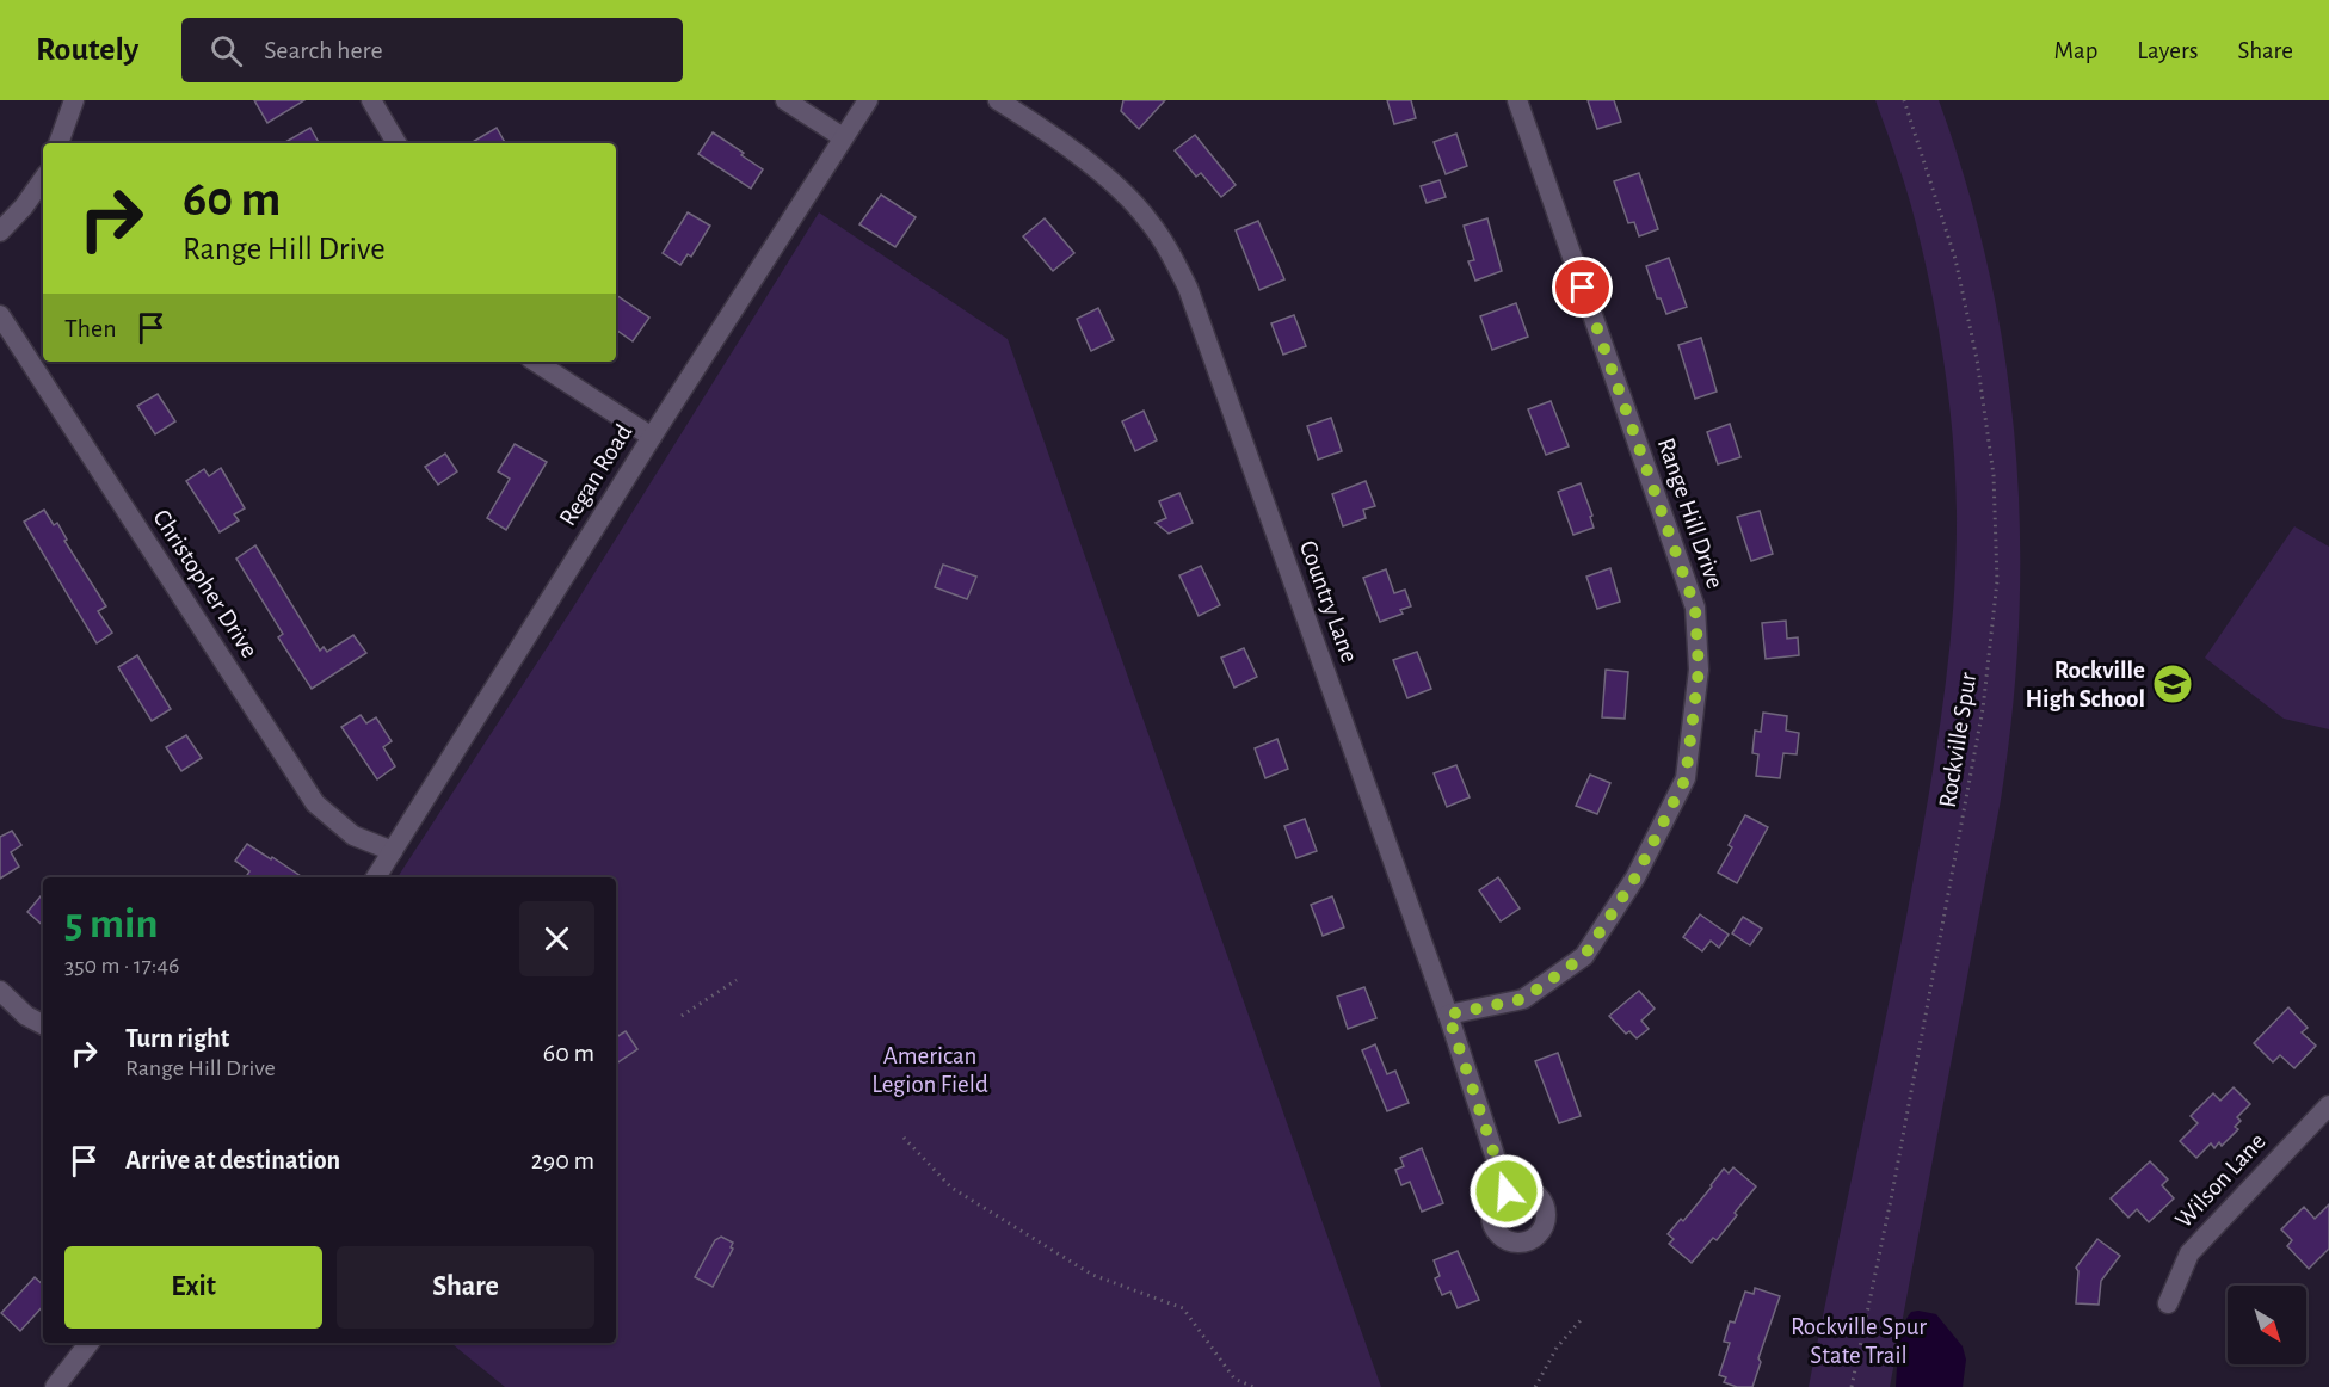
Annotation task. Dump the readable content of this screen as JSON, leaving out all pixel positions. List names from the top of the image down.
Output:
{
  "streets": {
    "street": [
      "Regan Road",
      "Range Hill Drive",
      "Christopher Drive",
      "Country Lane",
      "Wilson Lane"
    ],
    "path": ["Rockville Spur"]
  },
  "crossings": [
    ["Regan Road", "Christopher Drive"],
    ["Range Hill Drive", "Country Lane"]
  ],
  "parks": ["American Legion Field", "Rockville Spur State Trail"],
  "places": {
    "school or university": ["Rockville High School"]
  },
  "north": "bottom right",
  "page": {
    "header": "Routely",
    "search": "Search here",
    "nav": ["Map", "Layers", "Share"],
    "turn": ["60 m", "Range Hill Drive"],
    "then": "Then",
    "heading": ["5 min", "350 m · 17:46"],
    "list": [
      {
        "name": "Turn right",
        "note": "Range Hill Drive",
        "value": "60 m"
      },
      {
        "name": "Arrive at destination",
        "value": "290 m"
      }
    ],
    "buttons": ["Exit", "Share"]
  }
}
